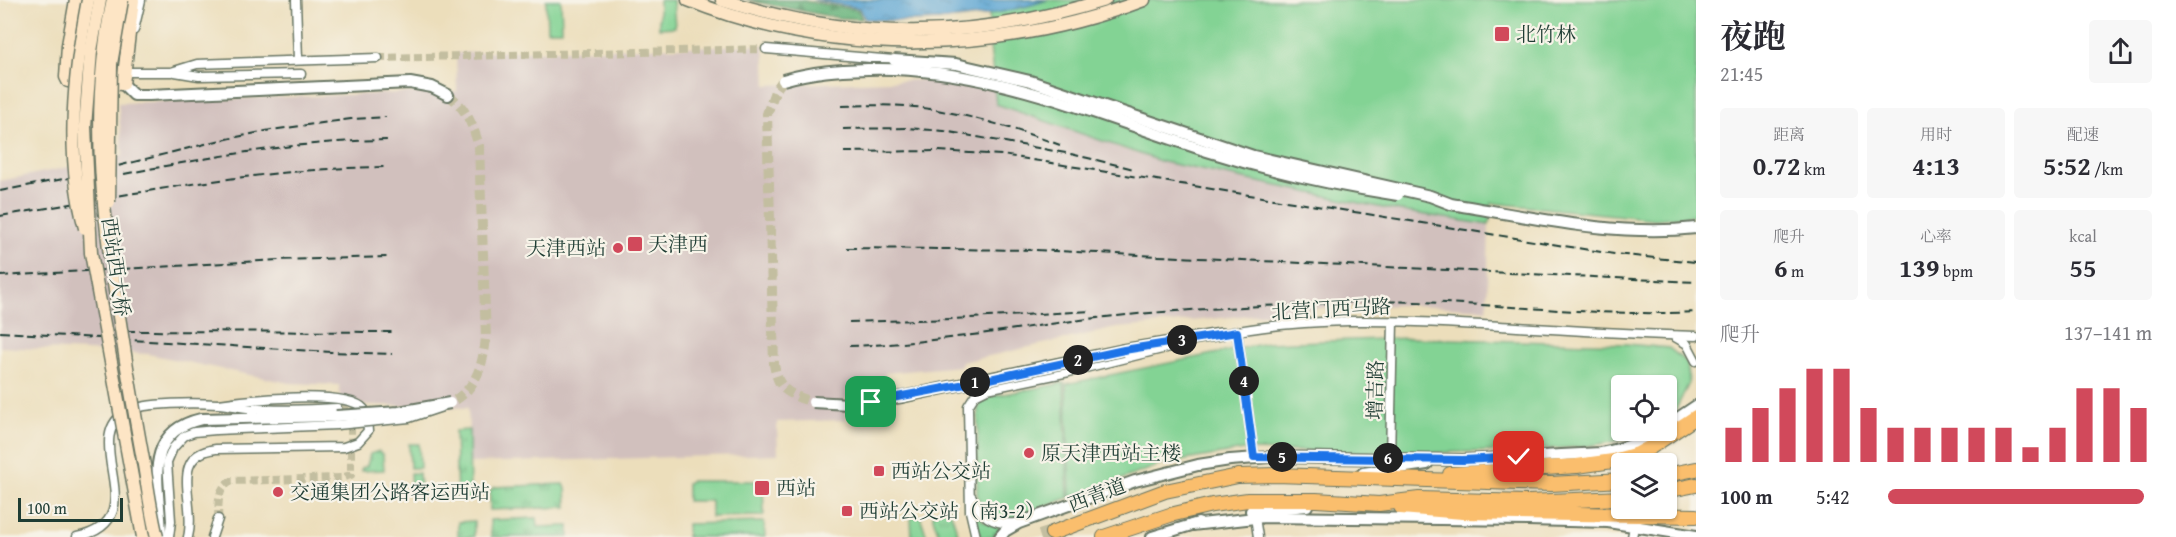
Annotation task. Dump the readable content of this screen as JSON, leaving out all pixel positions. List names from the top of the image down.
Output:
{
  "streets": {
    "highway": ["西青道"],
    "main road": ["西站西大桥"],
    "street": ["北营门西马路", "增吉路"]
  },
  "crossings": [
    ["北营门西马路", "增吉路"]
  ],
  "places": {
    "transit": [
      "北竹林",
      "天津西",
      "西站公交站",
      "西站",
      "西站公交站（南3-2）"
    ],
    "other": ["天津西站", "原天津西站主楼", "交通集团公路客运西站"]
  },
  "scale_bar": "100 m",
  "page": {
    "heading": ["夜跑", "21:45"],
    "stats": [
      ["距离", "0.72 km"],
      ["用时", "4:13"],
      ["配速", "5:52 /km"],
      ["爬升", "6 m"],
      ["心率", "139 bpm"],
      ["kcal", "55"]
    ],
    "chart": ["爬升", "137–141 m"],
    "pins": [
      "3",
      "2",
      "4",
      "1",
      "5",
      "6"
    ],
    "list": [
      {
        "name": "100 m",
        "note": "5:42"
      }
    ],
    "scale": "100 m"
  }
}
